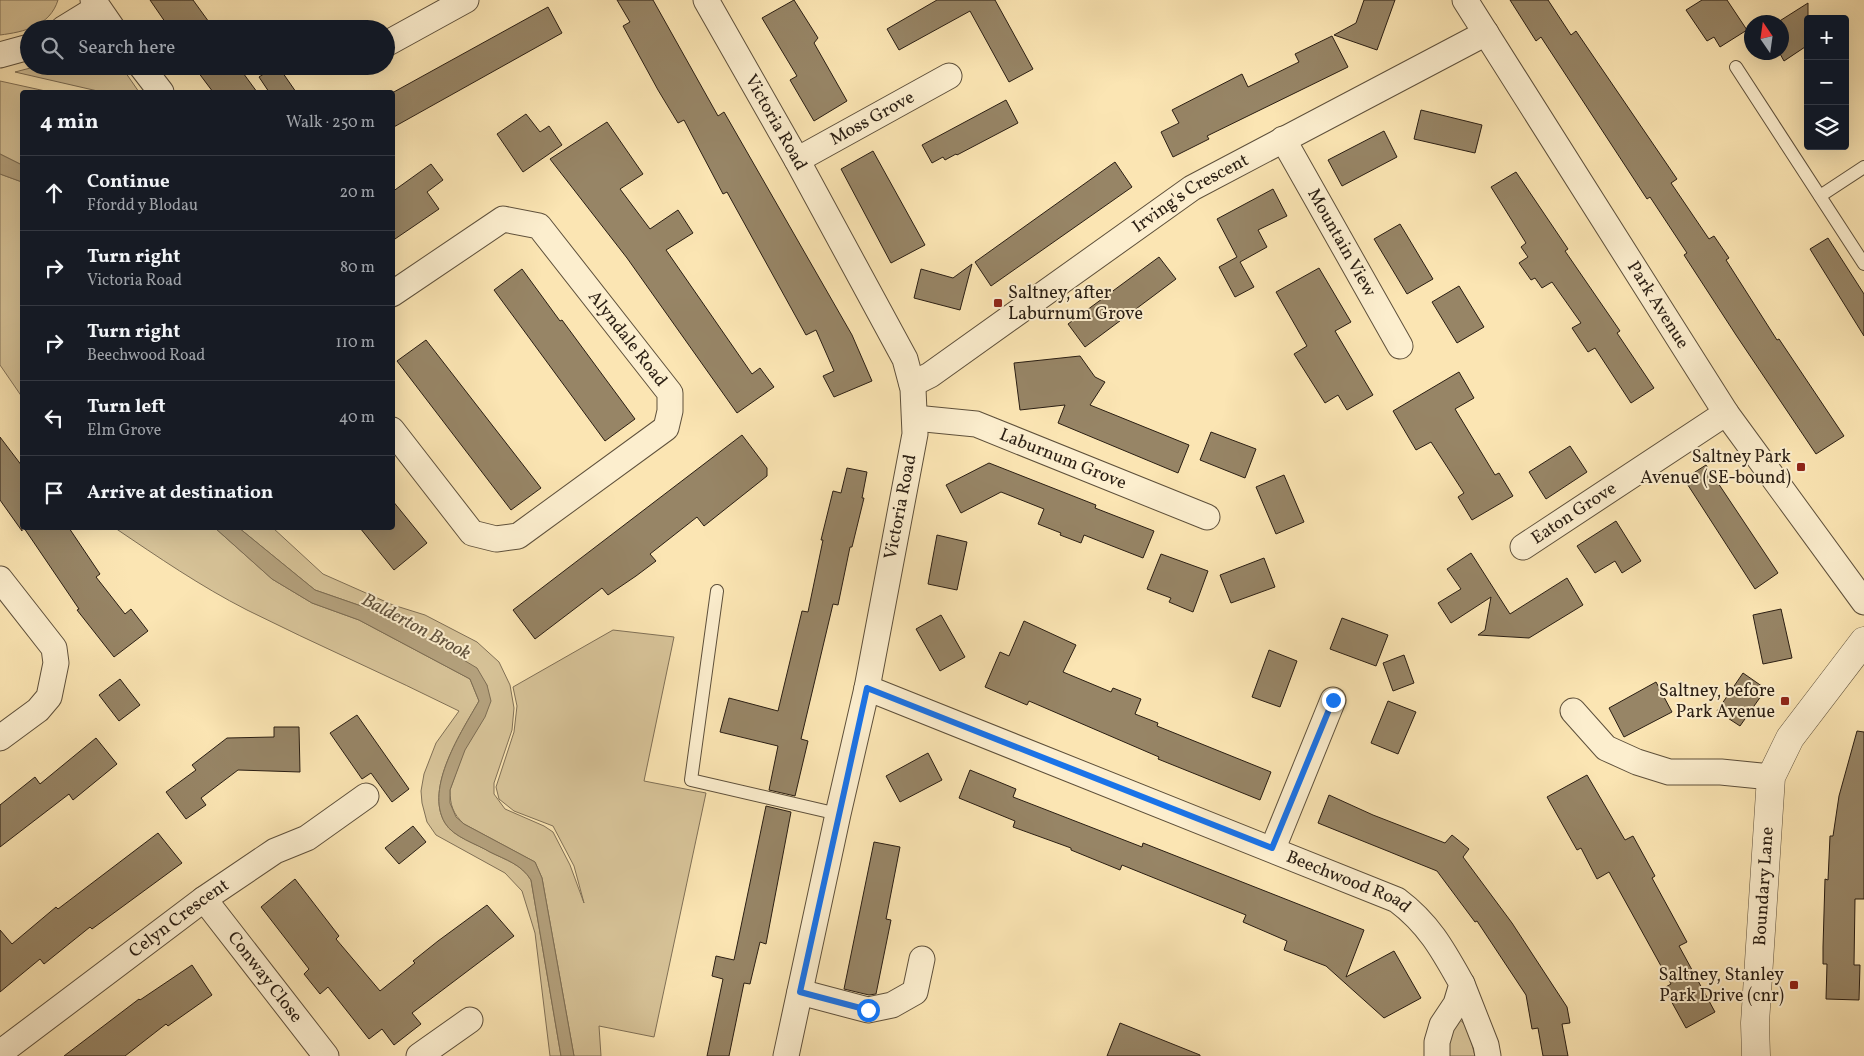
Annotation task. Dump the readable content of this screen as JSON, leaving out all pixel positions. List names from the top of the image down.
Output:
{
  "streets": {
    "street": [
      "Moss Grove",
      "Victoria Road",
      "Irving's Crescent",
      "Mountain View",
      "Park Avenue",
      "Alyndale Road",
      "Laburnum Grove",
      "Eaton Grove",
      "Beechwood Road",
      "Boundary Lane",
      "Celyn Crescent",
      "Conway Close"
    ]
  },
  "crossings": [
    ["Moss Grove", "Victoria Road"],
    ["Victoria Road", "Irving's Crescent"],
    ["Victoria Road", "Laburnum Grove"],
    ["Victoria Road", "Beechwood Road"],
    ["Irving's Crescent", "Mountain View"],
    ["Irving's Crescent", "Park Avenue"],
    ["Park Avenue", "Eaton Grove"],
    ["Celyn Crescent", "Conway Close"]
  ],
  "water": ["Balderton Brook"],
  "places": {
    "transit": [
      "Saltney, after Laburnum Grove",
      "Saltney Park Avenue (SE-bound)",
      "Saltney, before Park Avenue",
      "Saltney, Stanley Park Drive (cnr)"
    ]
  },
  "north": "top",
  "page": {
    "map_buttons": ["+", "−"],
    "search": "Search here",
    "heading": ["4 min", "Walk · 250 m"],
    "list": [
      ["Continue", "Ffordd y Blodau", "20 m"],
      ["Turn right", "Victoria Road", "80 m"],
      ["Turn right", "Beechwood Road", "110 m"],
      ["Turn left", "Elm Grove", "40 m"],
      "Arrive at destination"
    ]
  }
}
